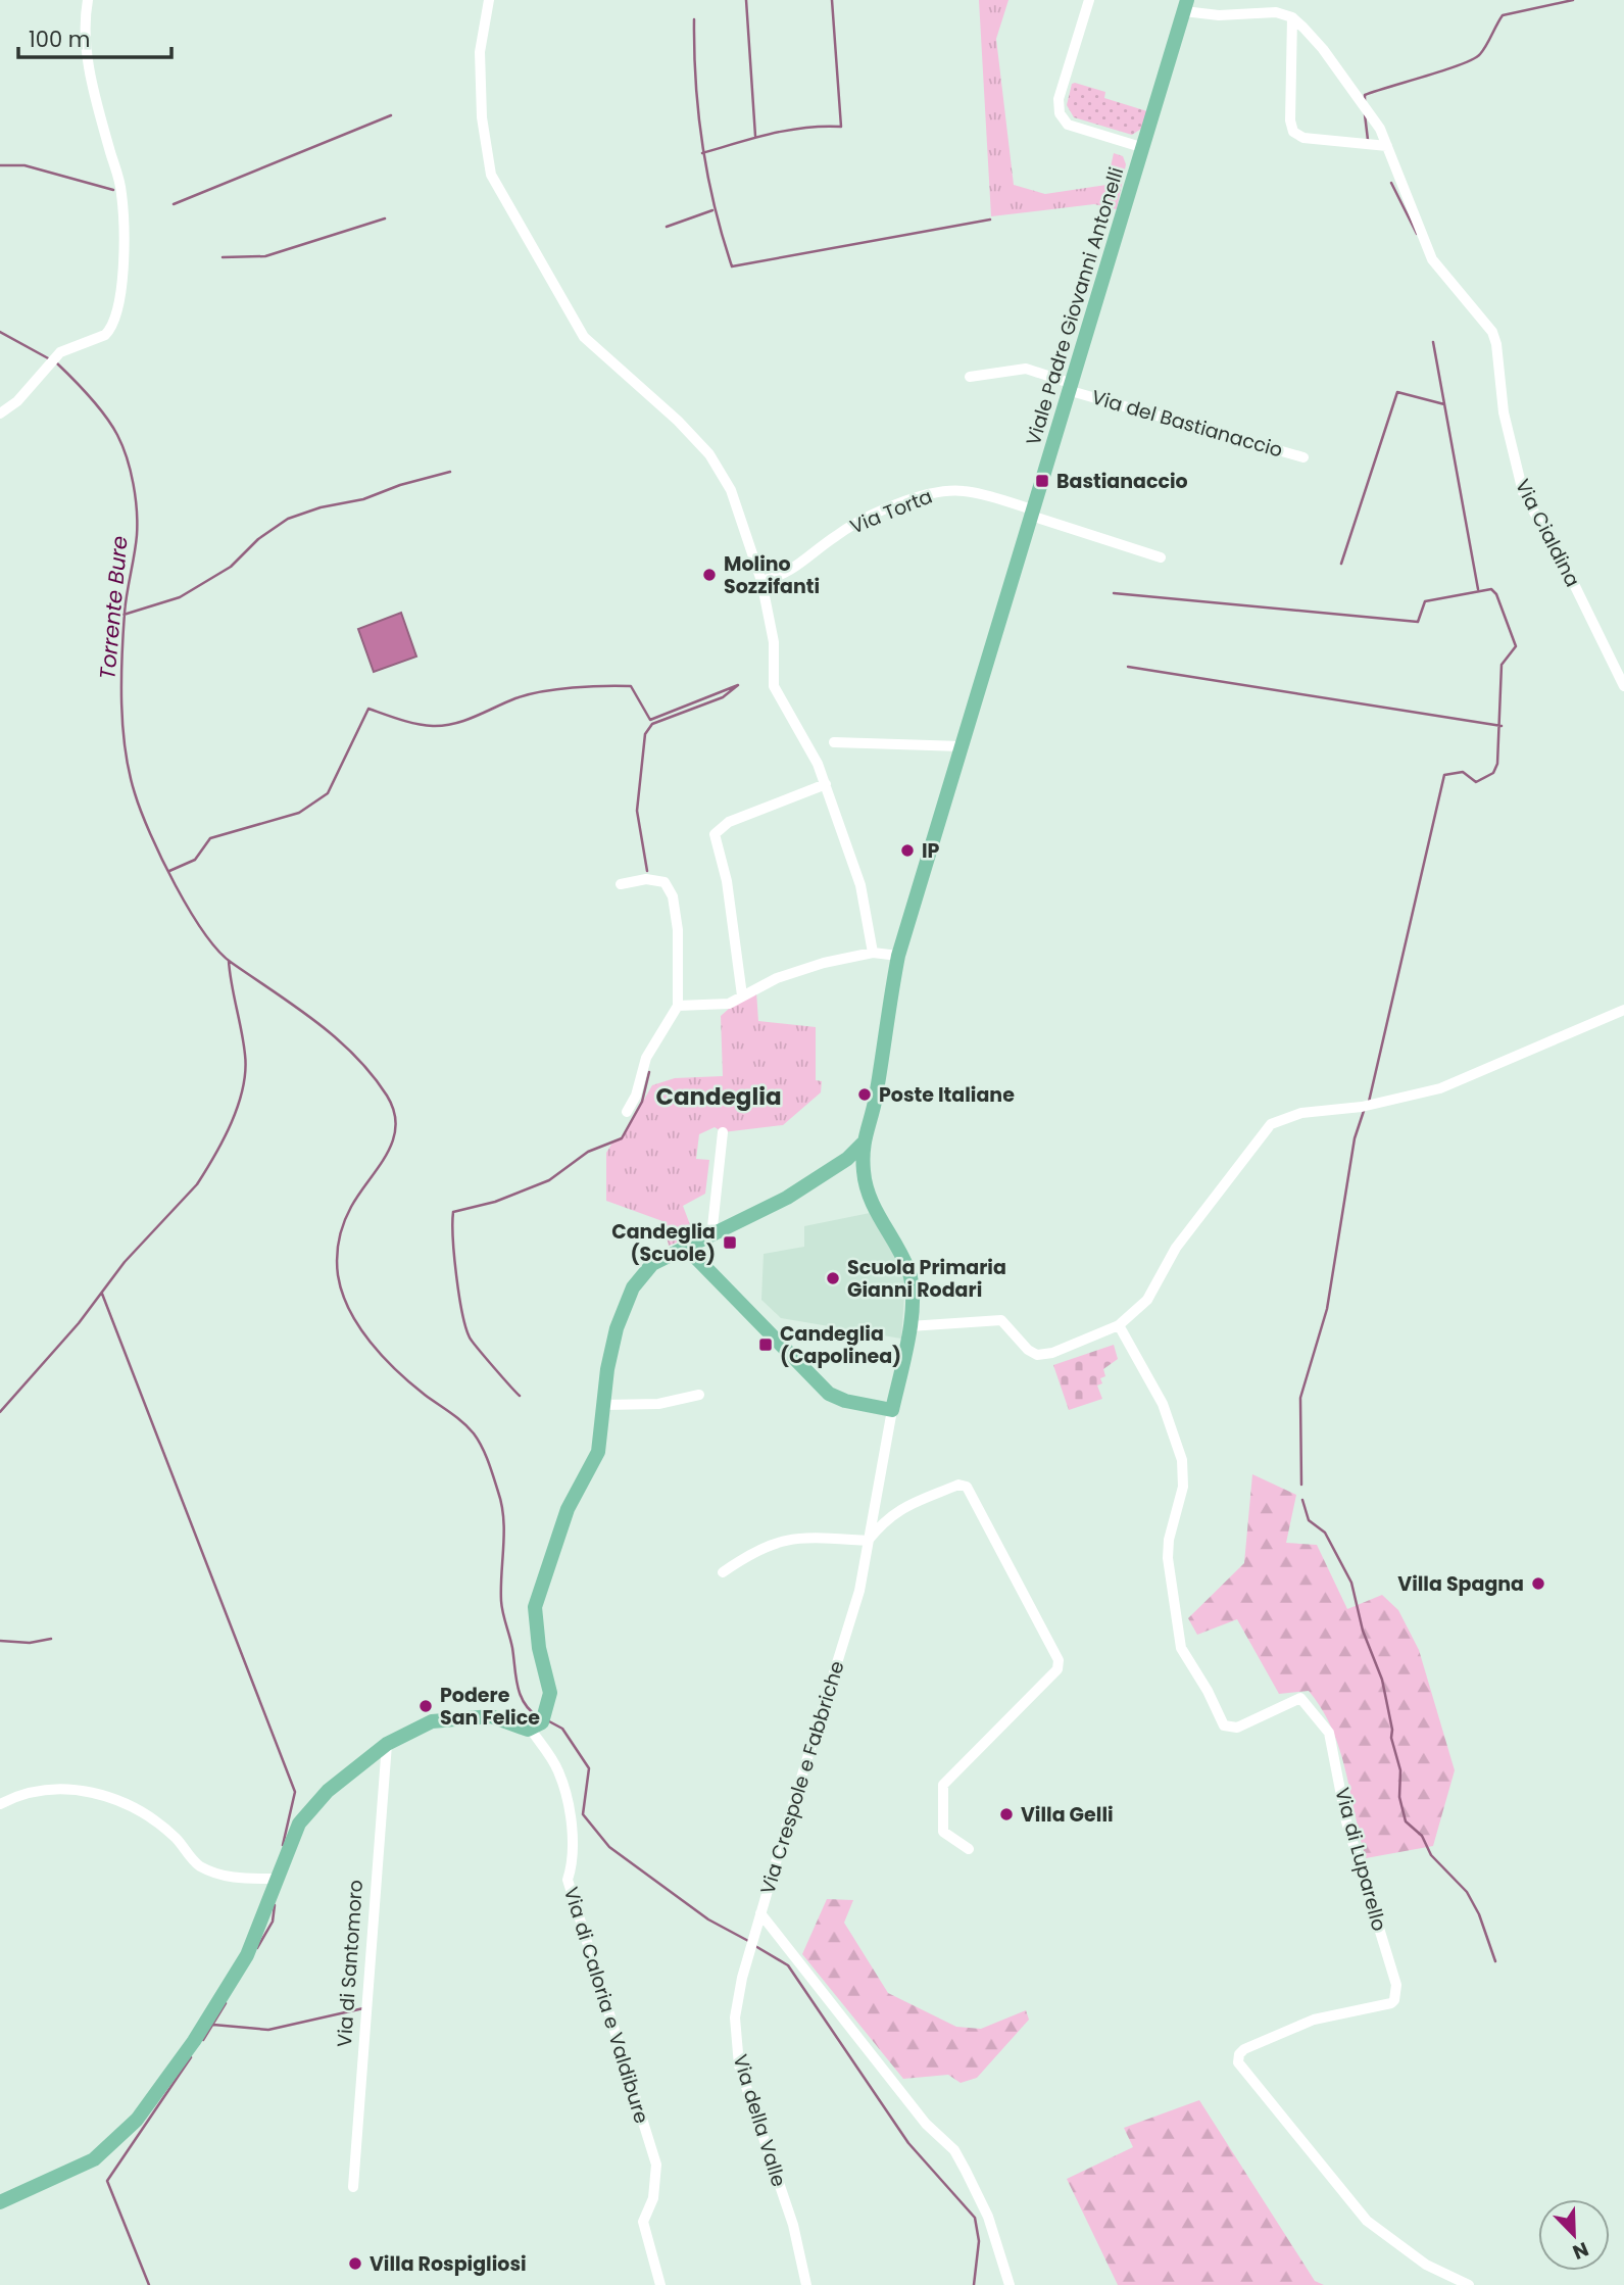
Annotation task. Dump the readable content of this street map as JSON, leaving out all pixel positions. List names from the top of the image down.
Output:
{
  "streets": {
    "main road": ["Viale Padre Giovanni Antonelli"],
    "street": [
      "Via del Bastianaccio",
      "Via Torta",
      "Via Cialdina",
      "Via Crespole e Fabbriche",
      "Via di Luparello",
      "Via di Santomoro",
      "Via di Caloria e Valdibure",
      "Via della Valle"
    ]
  },
  "crossings": [
    ["Viale Padre Giovanni Antonelli", "Via del Bastianaccio"],
    ["Viale Padre Giovanni Antonelli", "Via Torta"],
    ["Via Crespole e Fabbriche", "Via della Valle"]
  ],
  "districts": ["Candeglia"],
  "water": ["Torrente Bure"],
  "places": {
    "transit": ["Bastianaccio", "Candeglia (Scuole)", "Candeglia (Capolinea)"],
    "other": [
      "Molino Sozzifanti",
      "IP",
      "Poste Italiane",
      "Scuola Primaria Gianni Rodari",
      "Villa Spagna",
      "Podere San Felice",
      "Villa Gelli",
      "Villa Rospigliosi"
    ]
  },
  "scale_bar": "100 m",
  "north": "bottom right"
}
